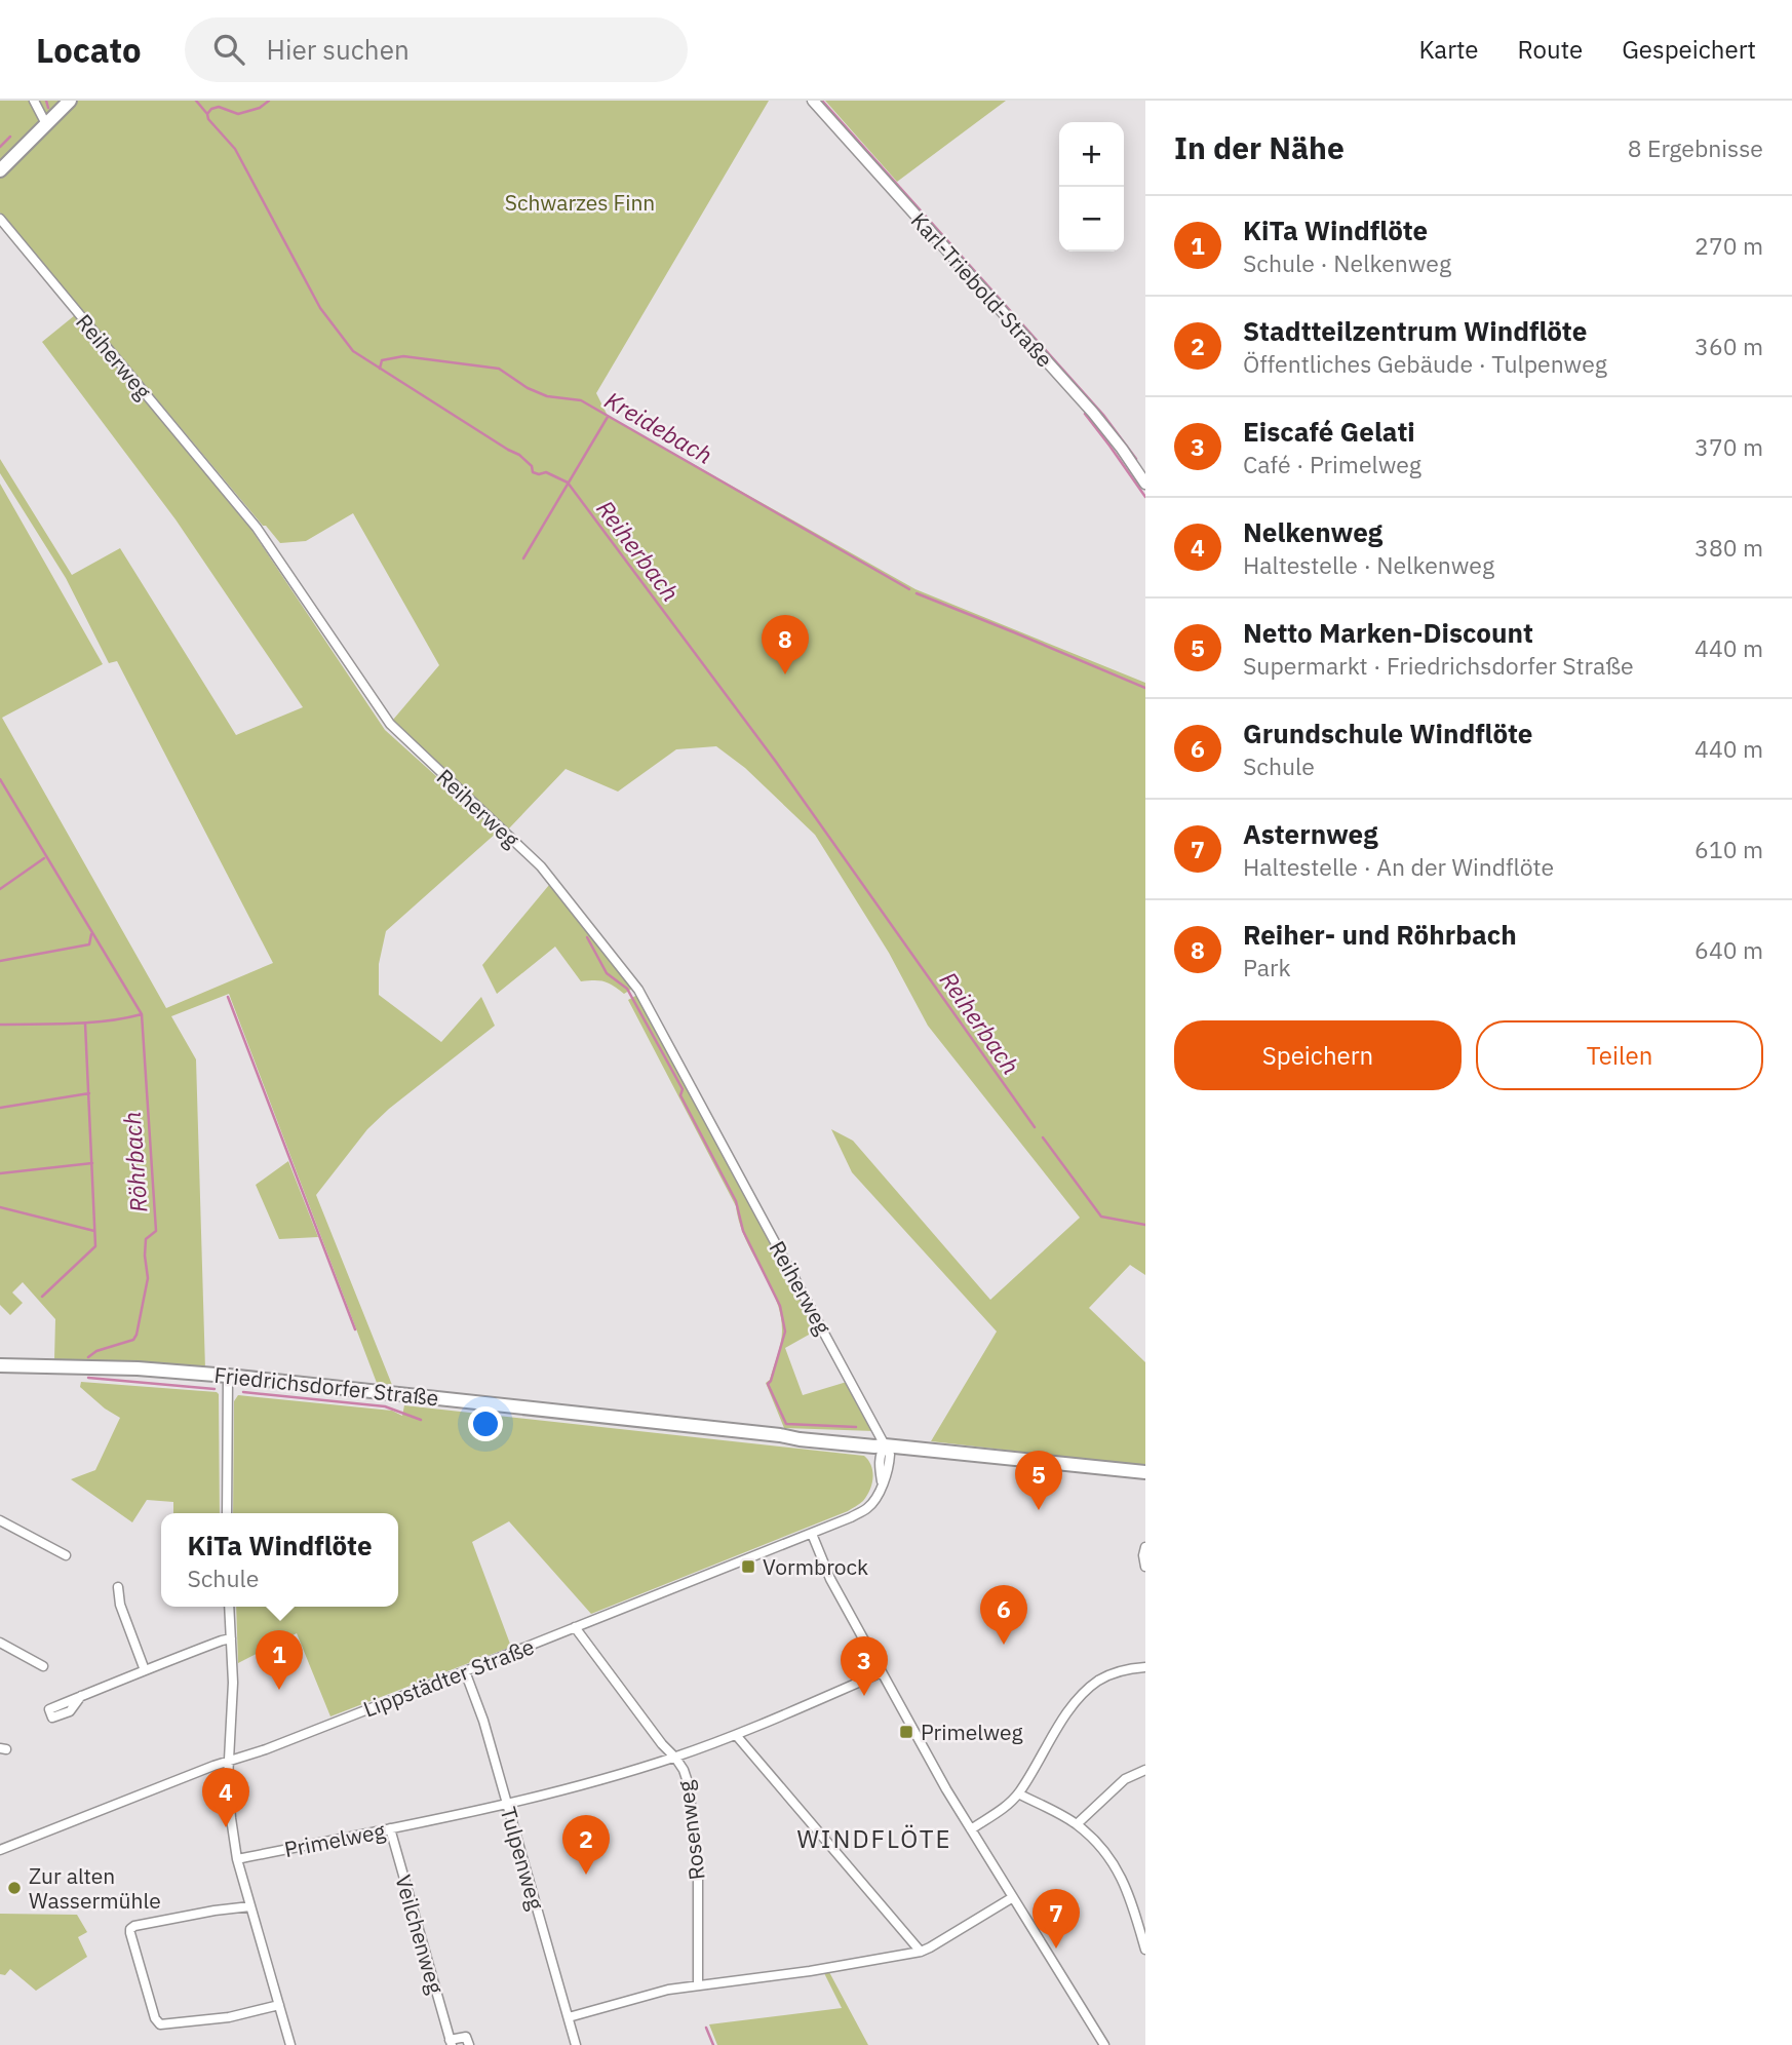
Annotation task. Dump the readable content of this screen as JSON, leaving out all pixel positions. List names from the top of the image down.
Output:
{
  "streets": {
    "main road": ["Friedrichsdorfer Straße"],
    "street": [
      "Karl-Triebold-Straße",
      "Reiherweg",
      "Lippstädter Straße",
      "Rosenweg",
      "Primelweg",
      "Tulpenweg",
      "Veilchenweg"
    ]
  },
  "crossings": [
    ["Reiherweg", "Friedrichsdorfer Straße"],
    ["Reiherweg", "Lippstädter Straße"],
    ["Friedrichsdorfer Straße", "Lippstädter Straße"],
    ["Lippstädter Straße", "Rosenweg"],
    ["Lippstädter Straße", "Tulpenweg"],
    ["Rosenweg", "Primelweg"],
    ["Primelweg", "Tulpenweg"],
    ["Primelweg", "Veilchenweg"]
  ],
  "districts": ["WINDFLÖTE"],
  "water": ["Kreidebach", "Reiherbach", "Röhrbach"],
  "parks": ["Schwarzes Finn"],
  "places": {
    "transit": ["Vormbrock", "Primelweg"],
    "other": ["Zur alten Wassermühle"]
  },
  "page": {
    "header": "Locato",
    "search": "Hier suchen",
    "nav": ["Karte", "Route", "Gespeichert"],
    "heading": ["In der Nähe", "8 Ergebnisse"],
    "map_buttons": ["+", "−"],
    "list": [
      {
        "mark": "1",
        "name": "KiTa Windflöte",
        "note": "Schule · Nelkenweg",
        "value": "270 m"
      },
      {
        "mark": "2",
        "name": "Stadtteilzentrum Windflöte",
        "note": "Öffentliches Gebäude · Tulpenweg",
        "value": "360 m"
      },
      {
        "mark": "3",
        "name": "Eiscafé Gelati",
        "note": "Café · Primelweg",
        "value": "370 m"
      },
      {
        "mark": "4",
        "name": "Nelkenweg",
        "note": "Haltestelle · Nelkenweg",
        "value": "380 m"
      },
      {
        "mark": "5",
        "name": "Netto Marken-Discount",
        "note": "Supermarkt · Friedrichsdorfer Straße",
        "value": "440 m"
      },
      {
        "mark": "6",
        "name": "Grundschule Windflöte",
        "note": "Schule",
        "value": "440 m"
      },
      {
        "mark": "7",
        "name": "Asternweg",
        "note": "Haltestelle · An der Windflöte",
        "value": "610 m"
      },
      {
        "mark": "8",
        "name": "Reiher- und Röhrbach",
        "note": "Park",
        "value": "640 m"
      }
    ],
    "pins": [
      "8",
      "5",
      "6",
      "1",
      "3",
      "4",
      "2",
      "7"
    ],
    "buttons": ["Speichern", "Teilen"],
    "popup": ["KiTa Windflöte", "Schule"]
  }
}
